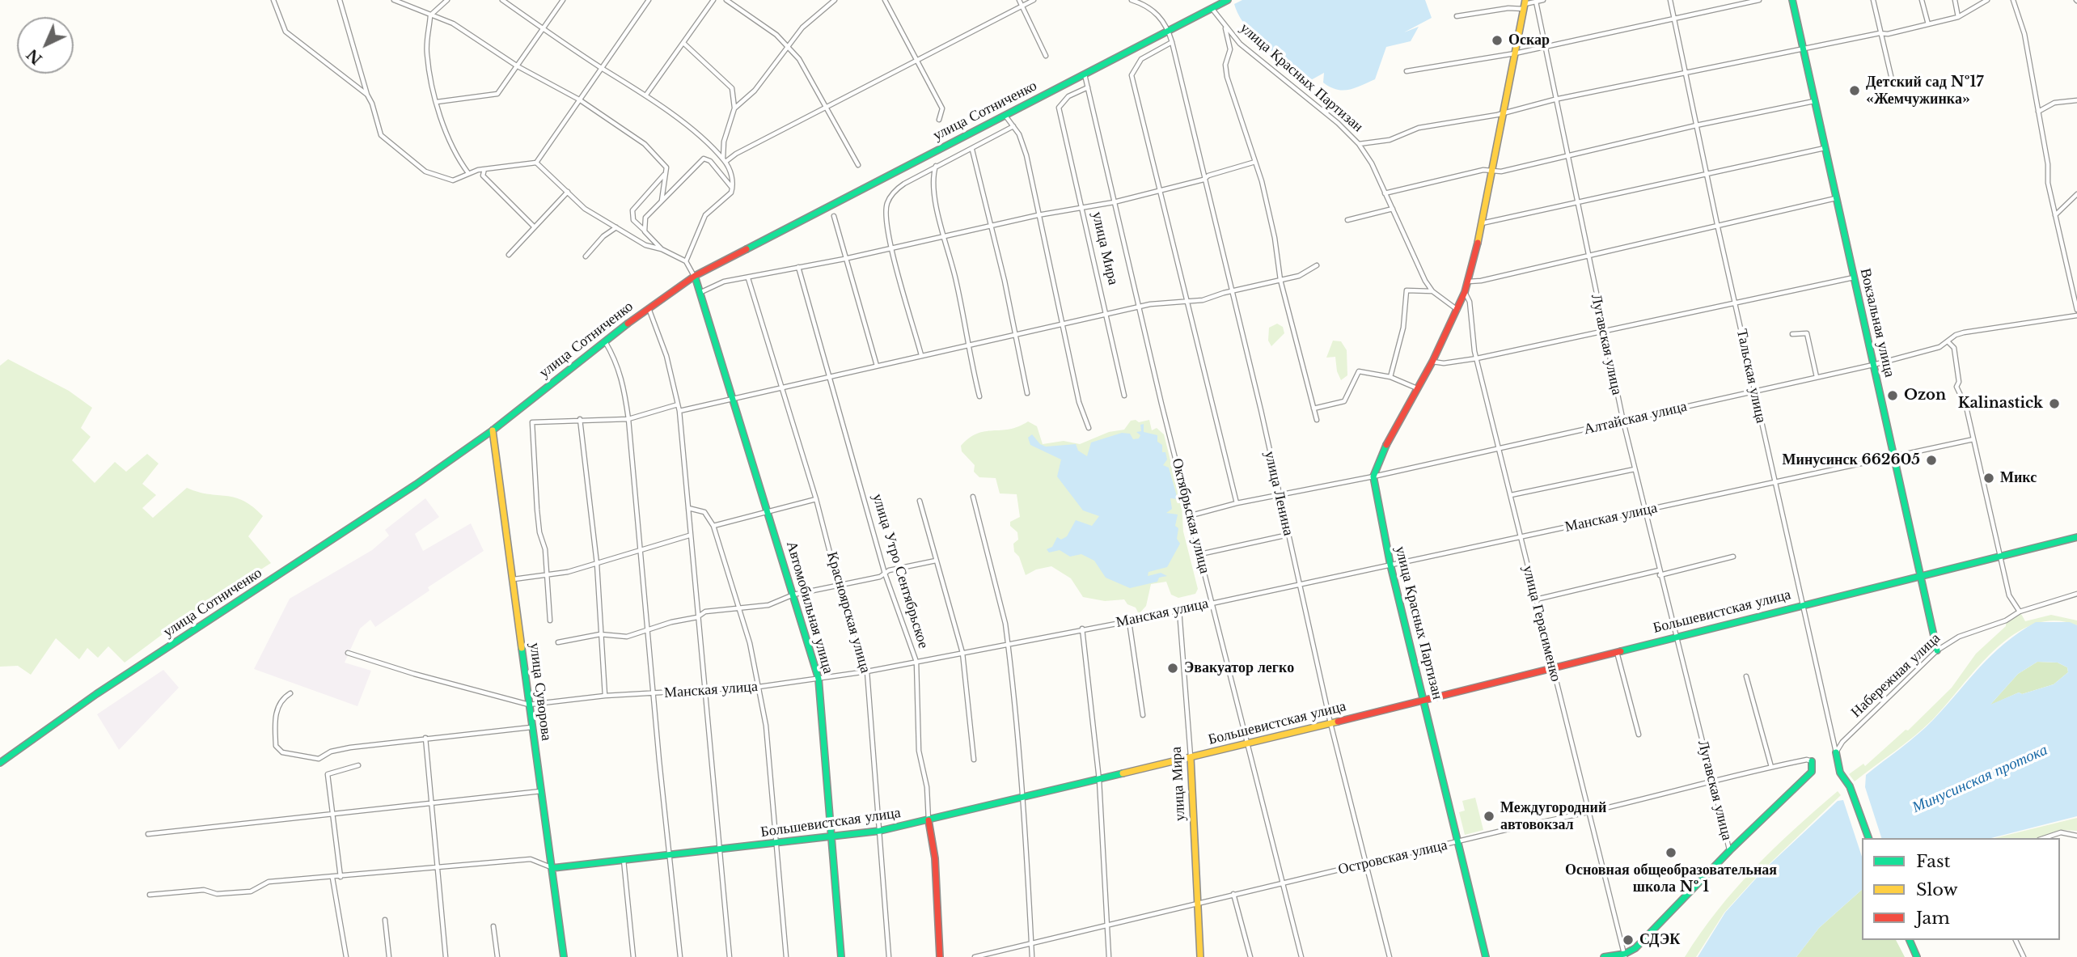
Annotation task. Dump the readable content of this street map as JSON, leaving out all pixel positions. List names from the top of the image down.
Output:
{
  "streets": {
    "main road": [
      "улица Красных Партизан",
      "улица Сотниченко",
      "улица Мира",
      "Вокзальная улица",
      "улица Утро Сентябрьское",
      "Автомобильная улица",
      "Большевистская улица",
      "улица Суворова"
    ],
    "street": [
      "Лугавская улица",
      "Тальская улица",
      "Алтайская улица",
      "улица Ленина",
      "Октябрьская улица",
      "Манская улица",
      "Красноярская улица",
      "улица Герасименко",
      "Набережная улица",
      "Островская улица"
    ]
  },
  "crossings": [
    ["улица Красных Партизан", "улица Сотниченко"],
    ["улица Красных Партизан", "Алтайская улица"],
    ["улица Красных Партизан", "Манская улица"],
    ["улица Красных Партизан", "Большевистская улица"],
    ["улица Красных Партизан", "Островская улица"],
    ["улица Сотниченко", "улица Ленина"],
    ["улица Сотниченко", "Октябрьская улица"],
    ["улица Сотниченко", "Автомобильная улица"],
    ["улица Сотниченко", "улица Суворова"],
    ["улица Мира", "Октябрьская улица"],
    ["улица Мира", "Манская улица"],
    ["улица Мира", "Большевистская улица"],
    ["улица Мира", "Островская улица"],
    ["Вокзальная улица", "Алтайская улица"],
    ["Вокзальная улица", "Манская улица"],
    ["Вокзальная улица", "Большевистская улица"],
    ["Вокзальная улица", "Набережная улица"],
    ["Лугавская улица", "Алтайская улица"],
    ["Лугавская улица", "Манская улица"],
    ["Лугавская улица", "Большевистская улица"],
    ["Лугавская улица", "Островская улица"],
    ["Тальская улица", "Алтайская улица"],
    ["Тальская улица", "Манская улица"],
    ["Тальская улица", "Большевистская улица"],
    ["Тальская улица", "Набережная улица"],
    ["Алтайская улица", "улица Ленина"],
    ["Алтайская улица", "Октябрьская улица"],
    ["Алтайская улица", "улица Герасименко"],
    ["улица Ленина", "Манская улица"],
    ["улица Ленина", "Большевистская улица"],
    ["улица Ленина", "Островская улица"],
    ["Октябрьская улица", "Манская улица"],
    ["Октябрьская улица", "Большевистская улица"],
    ["Октябрьская улица", "Островская улица"],
    ["Манская улица", "улица Утро Сентябрьское"],
    ["Манская улица", "Автомобильная улица"],
    ["Манская улица", "Красноярская улица"],
    ["Манская улица", "улица Герасименко"],
    ["Манская улица", "улица Суворова"],
    ["улица Утро Сентябрьское", "Большевистская улица"],
    ["Автомобильная улица", "Большевистская улица"],
    ["Большевистская улица", "Красноярская улица"],
    ["Большевистская улица", "улица Герасименко"],
    ["Большевистская улица", "улица Суворова"],
    ["улица Герасименко", "Островская улица"]
  ],
  "water": ["Минусинская протока"],
  "places": [
    "Оскар",
    "Детский сад №17 «Жемчужинка»",
    "Ozon",
    "Kalinastick",
    "Минусинск 662605",
    "Микс",
    "Эвакуатор легко",
    "Междугородний автовокзал",
    "Основная общеобразовательная школа № 1",
    "СДЭК"
  ],
  "legend": ["Fast", "Slow", "Jam"],
  "north": "bottom left"
}
